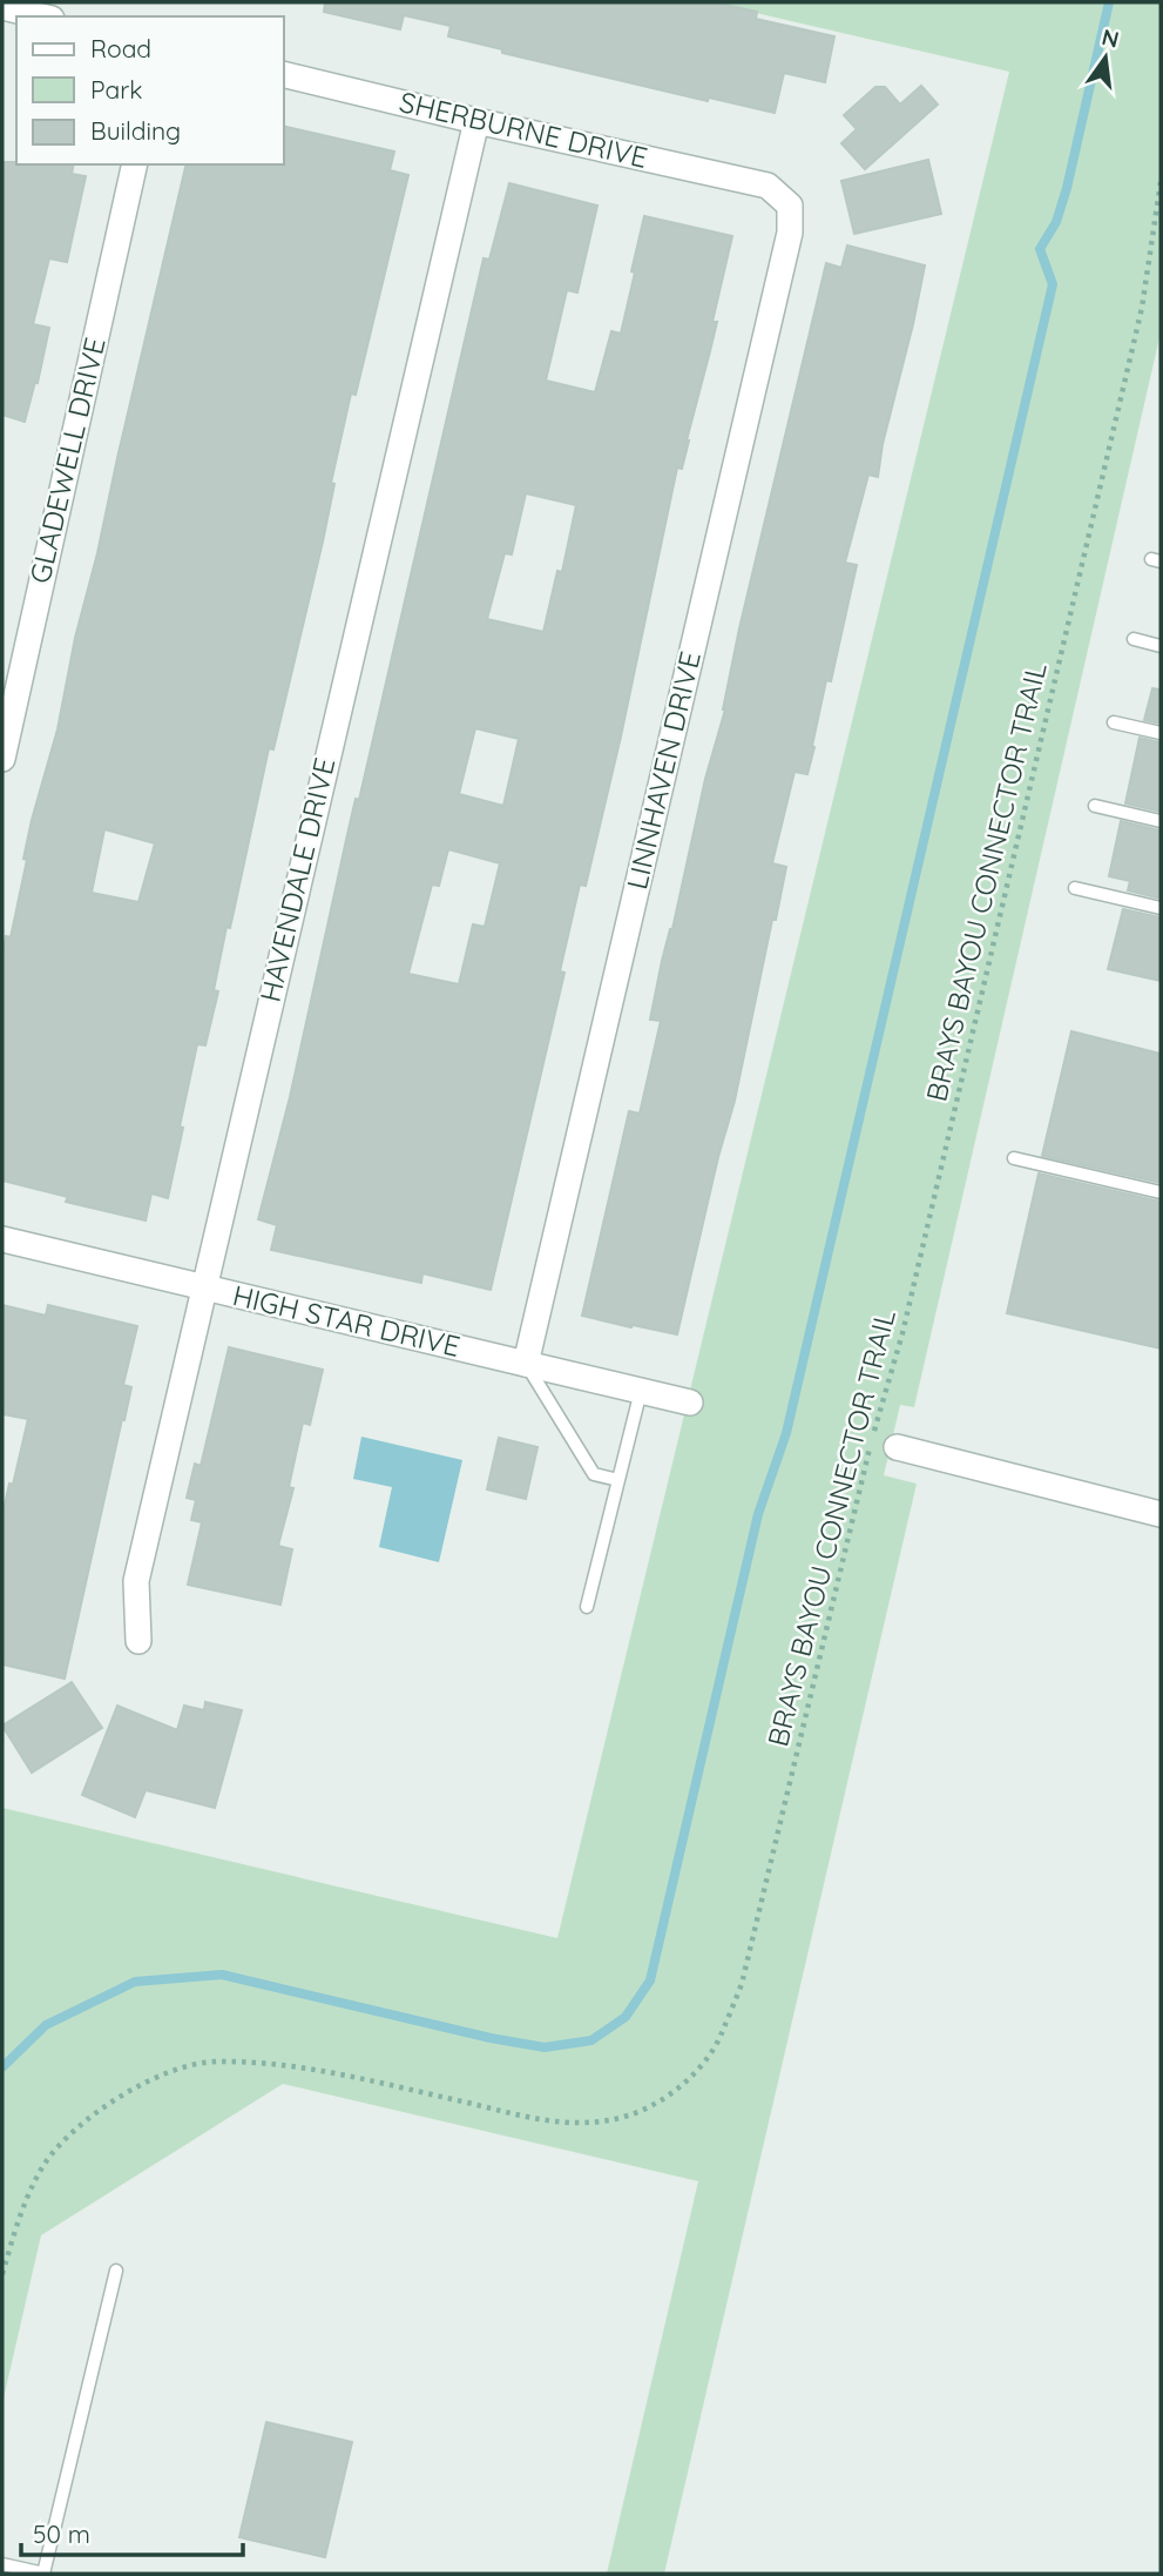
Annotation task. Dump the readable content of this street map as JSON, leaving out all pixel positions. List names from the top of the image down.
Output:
{
  "streets": {
    "street": [
      "SHERBURNE DRIVE",
      "GLADEWELL DRIVE",
      "LINNHAVEN DRIVE",
      "HAVENDALE DRIVE",
      "HIGH STAR DRIVE"
    ],
    "path": ["BRAYS BAYOU CONNECTOR TRAIL"]
  },
  "crossings": [
    ["SHERBURNE DRIVE", "LINNHAVEN DRIVE"],
    ["SHERBURNE DRIVE", "HAVENDALE DRIVE"],
    ["LINNHAVEN DRIVE", "HIGH STAR DRIVE"],
    ["HAVENDALE DRIVE", "HIGH STAR DRIVE"]
  ],
  "legend": ["Road", "Park", "Building"],
  "scale_bar": "50 m",
  "north": "top"
}
